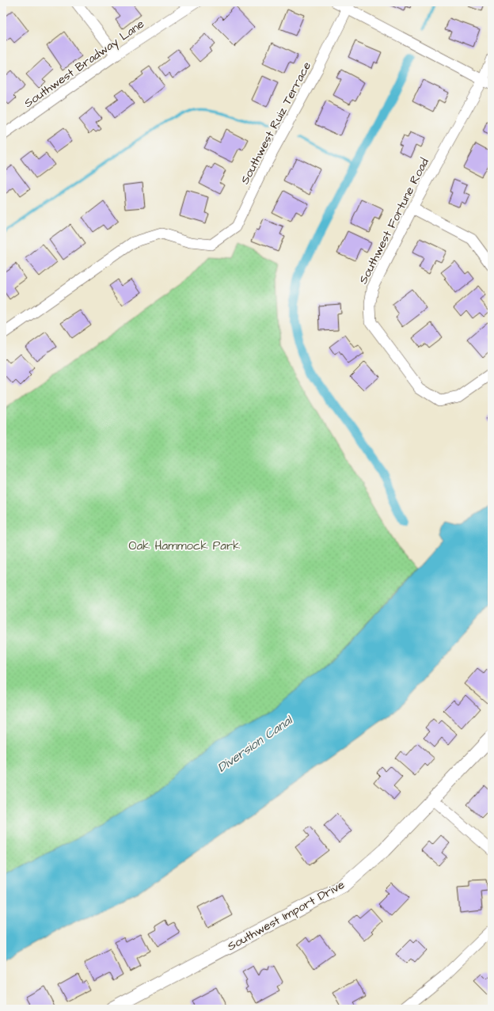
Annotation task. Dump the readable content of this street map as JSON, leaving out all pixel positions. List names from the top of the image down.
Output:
{
  "streets": {
    "street": [
      "Southwest Bradway Lane",
      "Southwest Ruiz Terrace",
      "Southwest Fortune Road",
      "Southwest Import Drive"
    ]
  },
  "water": ["Diversion Canal"],
  "parks": ["Oak Hammock Park"]
}
